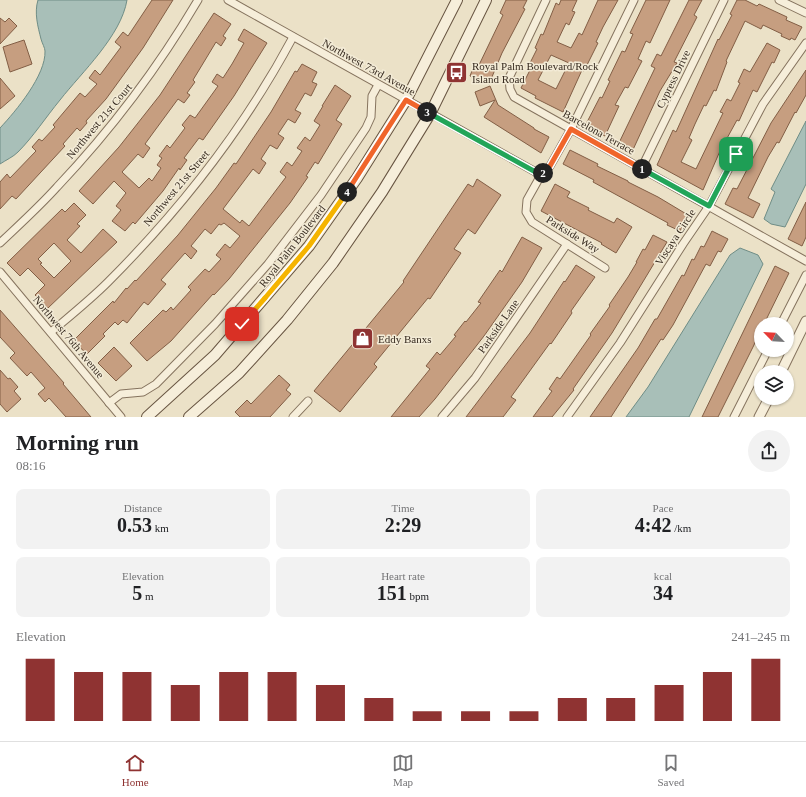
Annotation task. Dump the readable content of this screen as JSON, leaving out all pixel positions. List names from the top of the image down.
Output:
{
  "streets": {
    "main road": ["Royal Palm Boulevard"],
    "street": [
      "Northwest 73rd Avenue",
      "Cypress Drive",
      "Northwest 21st Court",
      "Barcelona Terrace",
      "Northwest 21st Street",
      "Parkside Way",
      "Viscaya Circle",
      "Parkside Lane",
      "Northwest 76th Avenue"
    ]
  },
  "crossings": [
    ["Northwest 73rd Avenue", "Northwest 21st Street"],
    ["Northwest 73rd Avenue", "Parkside Way"],
    ["Northwest 73rd Avenue", "Royal Palm Boulevard"],
    ["Cypress Drive", "Barcelona Terrace"],
    ["Barcelona Terrace", "Parkside Way"],
    ["Barcelona Terrace", "Viscaya Circle"],
    ["Northwest 21st Street", "Northwest 76th Avenue"],
    ["Parkside Way", "Parkside Lane"]
  ],
  "places": {
    "bus stop": ["Royal Palm Boulevard/Rock Island Road"],
    "shop": ["Eddy Banxs"]
  },
  "north": "top left",
  "page": {
    "pins": [
      "3",
      "1",
      "2",
      "4"
    ],
    "heading": ["Morning run", "08:16"],
    "stats": [
      ["Distance", "0.53 km"],
      ["Time", "2:29"],
      ["Pace", "4:42 /km"],
      ["Elevation", "5 m"],
      ["Heart rate", "151 bpm"],
      ["kcal", "34"]
    ],
    "chart": ["Elevation", "241–245 m"],
    "tabs": ["Home", "Map", "Saved"]
  }
}
